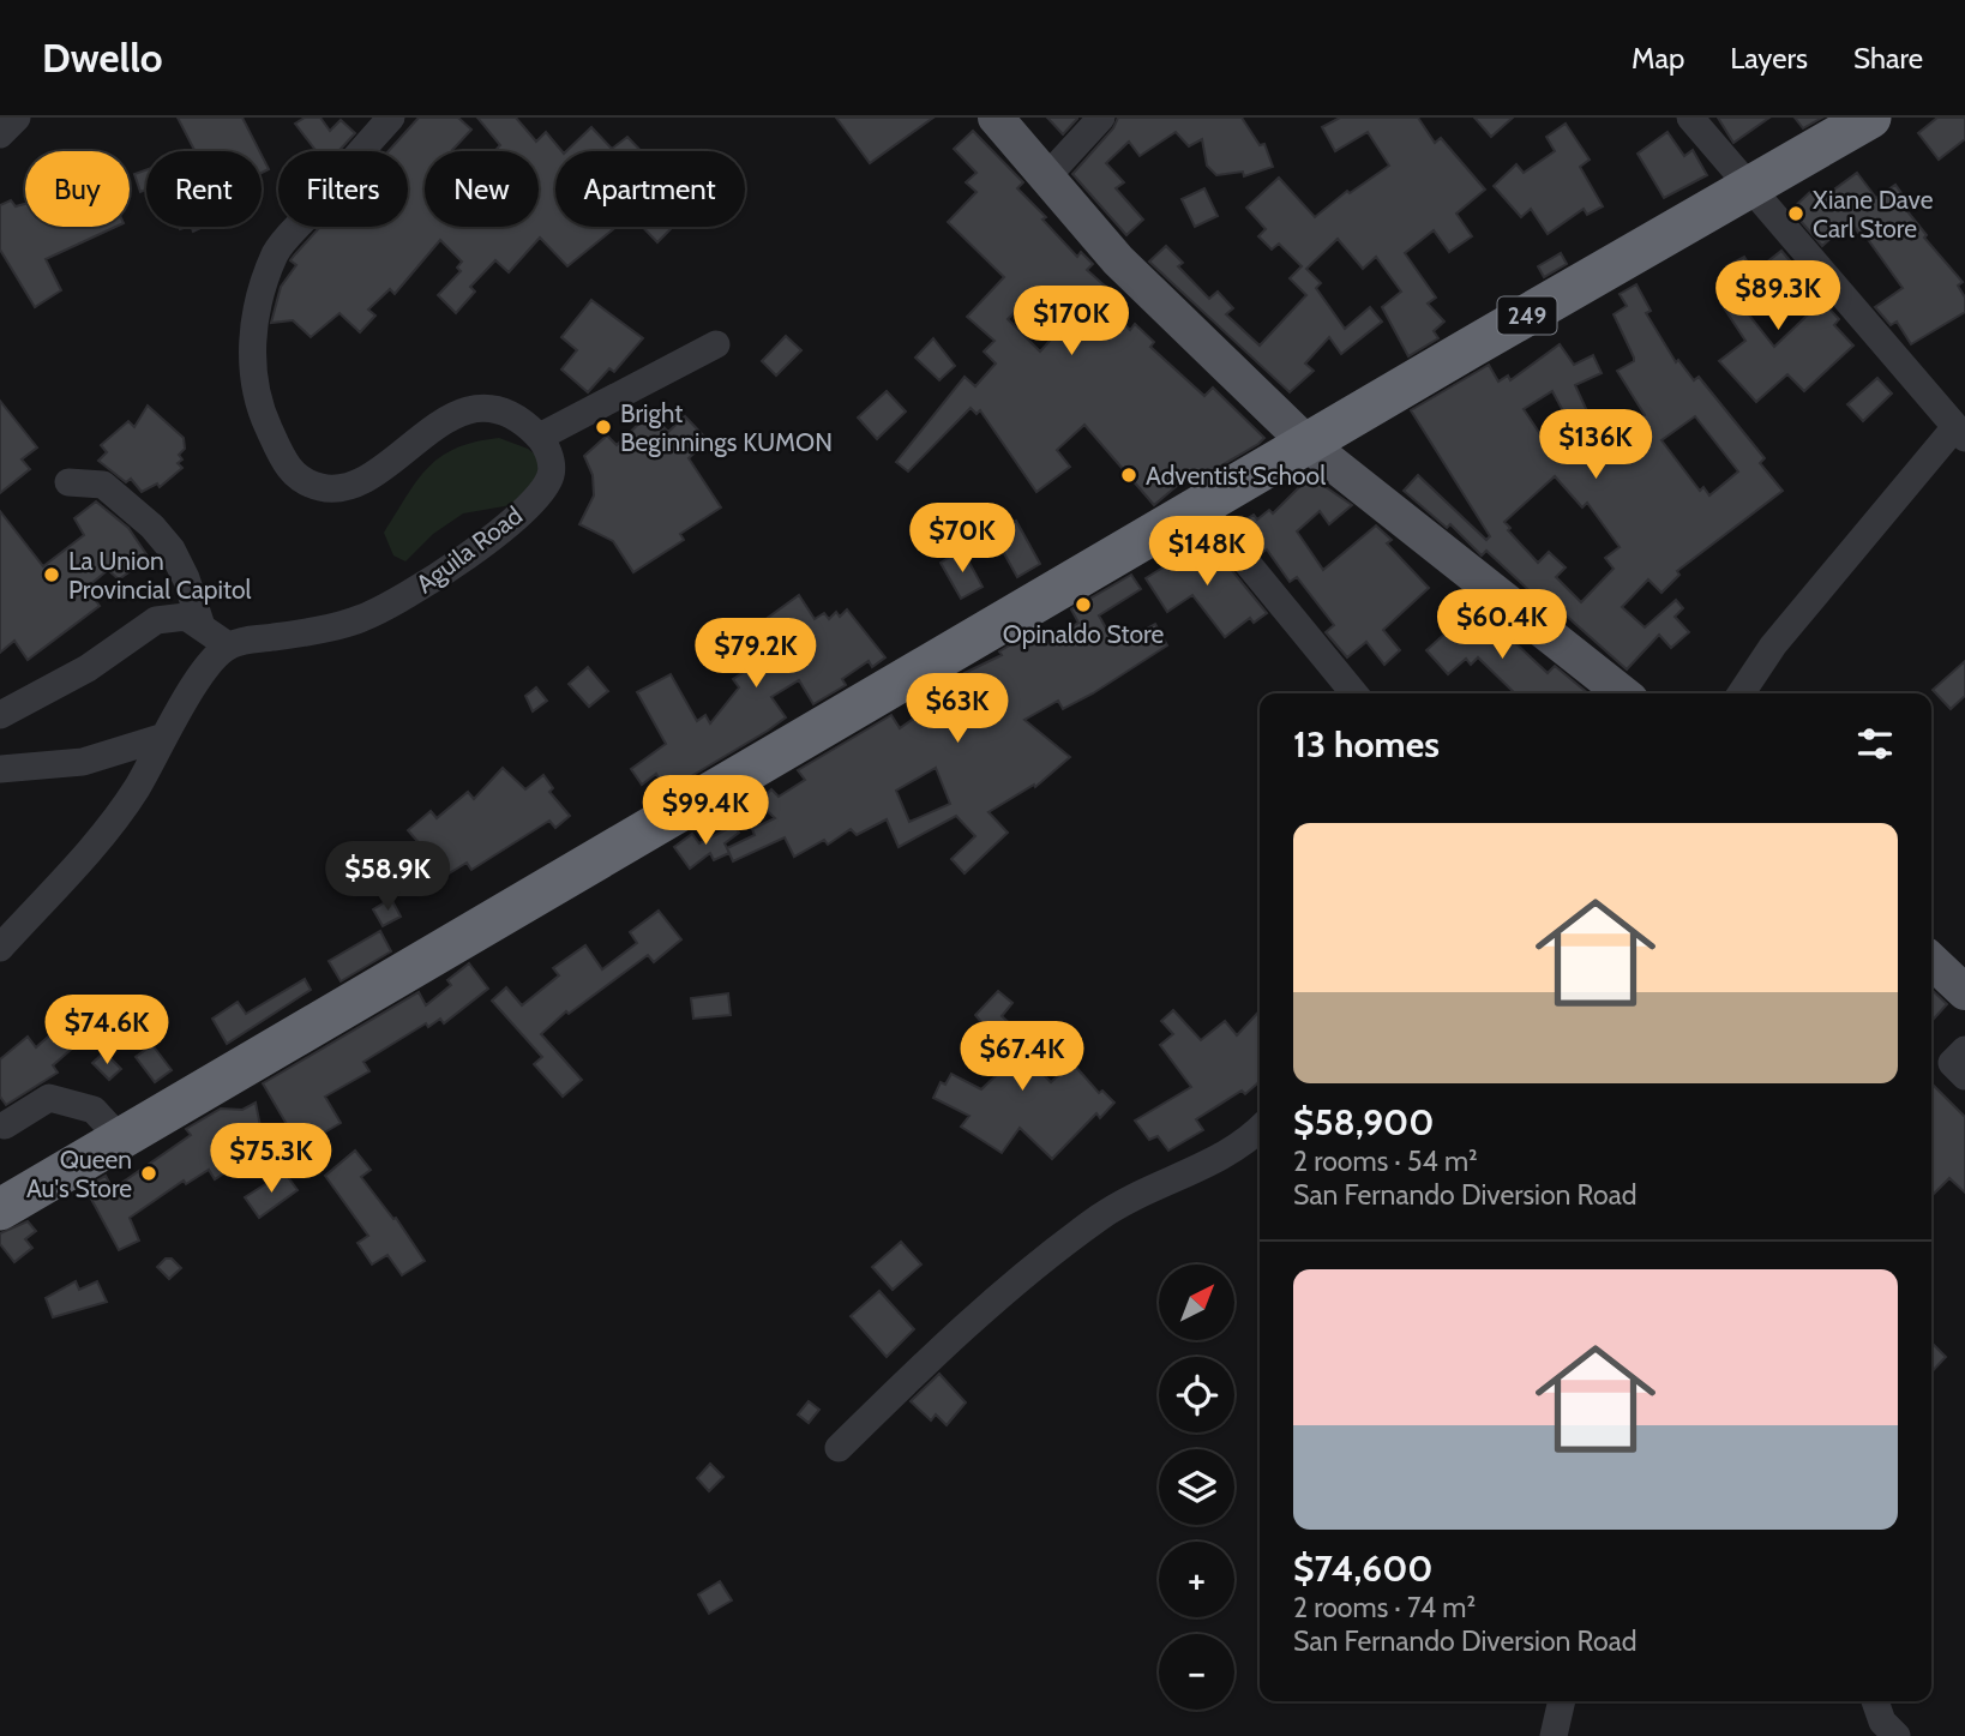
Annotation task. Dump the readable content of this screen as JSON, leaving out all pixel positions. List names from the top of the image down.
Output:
{
  "streets": {
    "highway": ["249"],
    "street": ["Aguila Road"]
  },
  "places": [
    "Xiane Dave Carl Store",
    "Bright Beginnings KUMON",
    "Adventist School",
    "La Union Provincial Capitol",
    "Opinaldo Store",
    "Queen Au's Store"
  ],
  "north": "top right",
  "page": {
    "header": "Dwello",
    "nav": ["Map", "Layers", "Share"],
    "chip": [
      "Buy",
      "Rent",
      "Filters",
      "New",
      "Apartment"
    ],
    "price": [
      "$89.3K",
      "$170K",
      "$136K",
      "$70K",
      "$148K",
      "$60.4K",
      "$79.2K",
      "$63K",
      "$99.4K",
      "$58.9K",
      "$74.6K",
      "$67.4K",
      "$75.3K"
    ],
    "heading": "13 homes",
    "list": [
      {
        "name": "$58,900",
        "note": "2 rooms · 54 m² · San Fernando Diversion Road"
      },
      {
        "name": "$74,600",
        "note": "2 rooms · 74 m² · San Fernando Diversion Road"
      }
    ],
    "map_buttons": ["+", "−"]
  }
}
